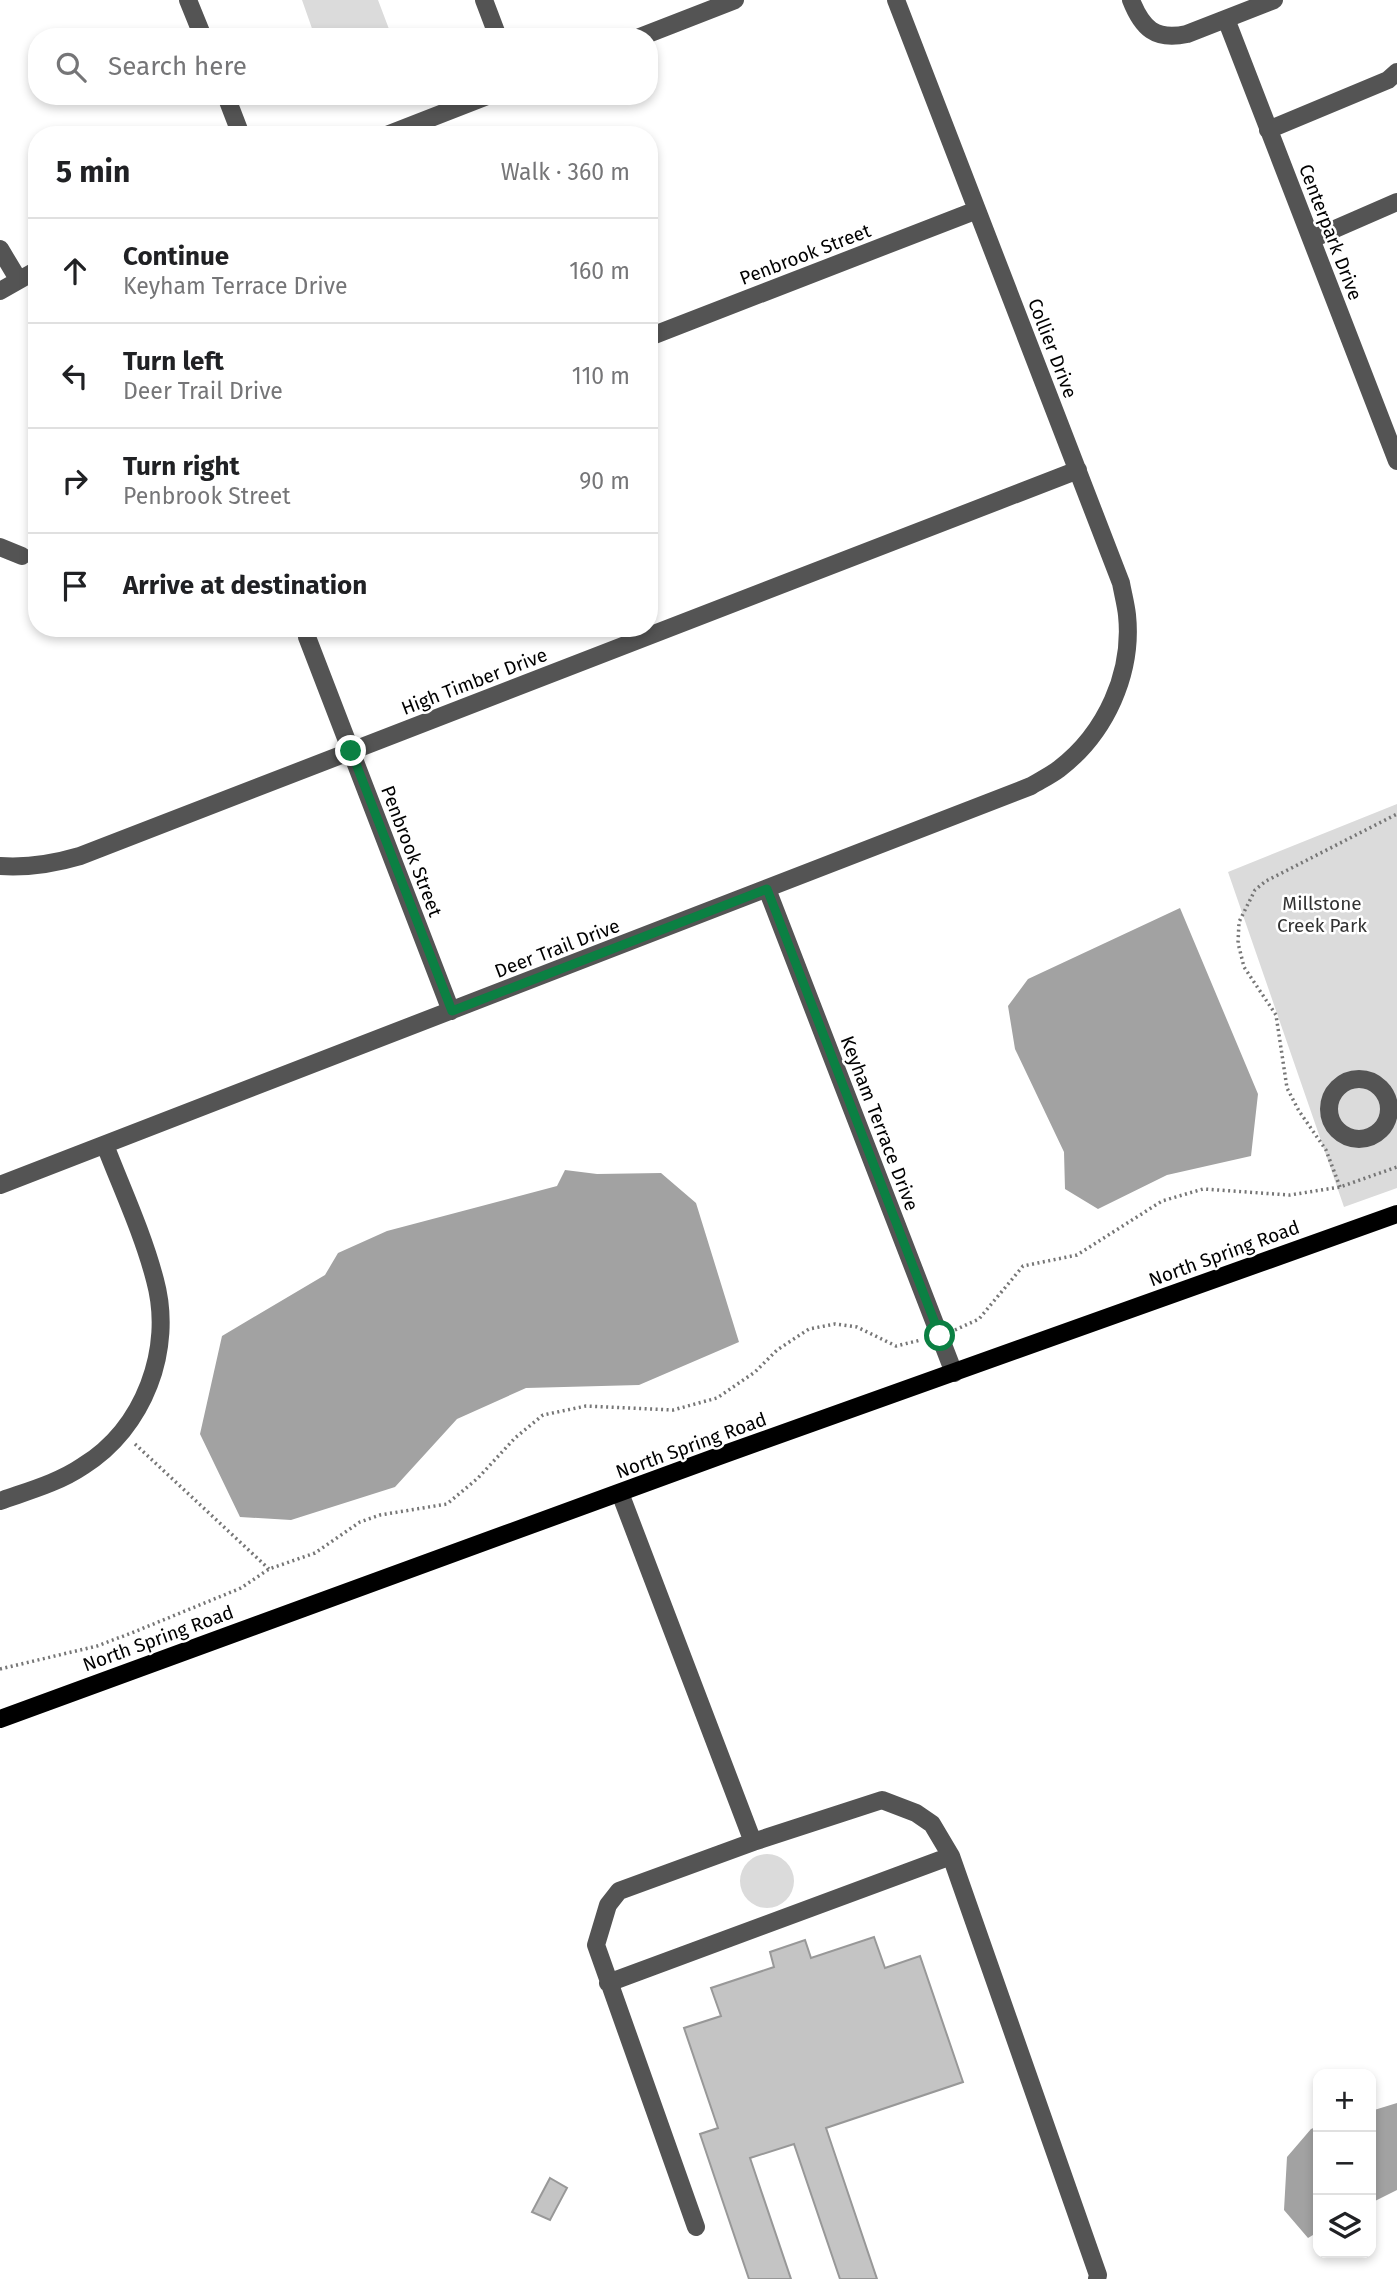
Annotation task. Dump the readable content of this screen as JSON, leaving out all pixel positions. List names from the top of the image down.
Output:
{
  "streets": {
    "main road": ["North Spring Road"],
    "street": [
      "Centerpark Drive",
      "Penbrook Street",
      "Collier Drive",
      "High Timber Drive",
      "Deer Trail Drive",
      "Keyham Terrace Drive"
    ]
  },
  "crossings": [
    ["Penbrook Street", "Collier Drive"],
    ["Penbrook Street", "High Timber Drive"],
    ["Penbrook Street", "Deer Trail Drive"],
    ["Collier Drive", "High Timber Drive"],
    ["Collier Drive", "Deer Trail Drive"],
    ["Deer Trail Drive", "Keyham Terrace Drive"],
    ["Keyham Terrace Drive", "North Spring Road"]
  ],
  "parks": ["Millstone Creek Park"],
  "page": {
    "search": "Search here",
    "heading": ["5 min", "Walk · 360 m"],
    "list": [
      ["Continue", "Keyham Terrace Drive", "160 m"],
      ["Turn left", "Deer Trail Drive", "110 m"],
      ["Turn right", "Penbrook Street", "90 m"],
      "Arrive at destination"
    ],
    "map_buttons": ["+", "−"]
  }
}
